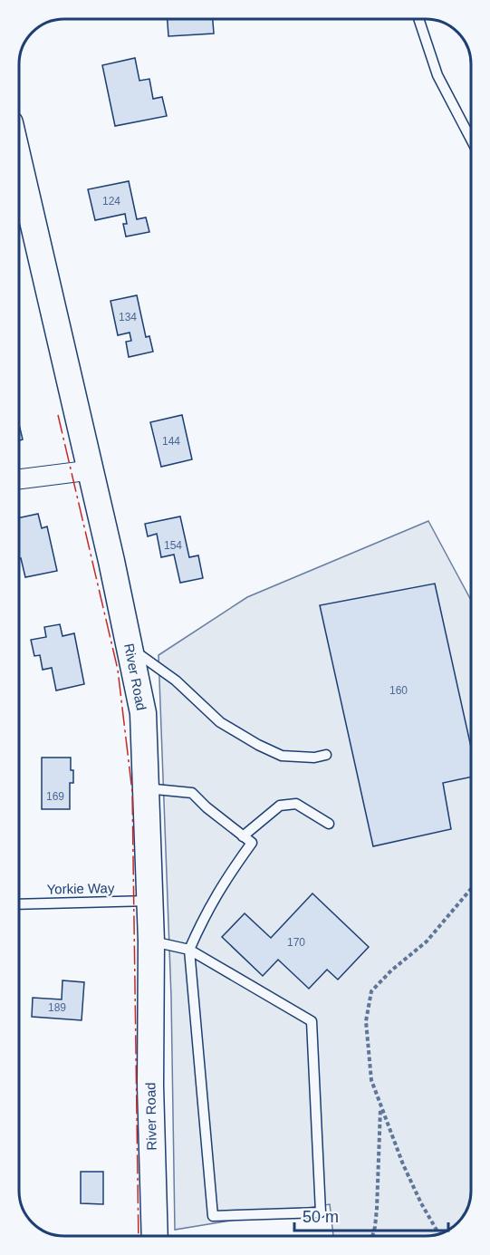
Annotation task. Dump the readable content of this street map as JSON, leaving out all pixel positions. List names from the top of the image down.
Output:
{
  "streets": {
    "main road": ["River Road"],
    "lane": ["Yorkie Way"]
  },
  "crossings": [
    ["River Road", "Yorkie Way"]
  ],
  "house_numbers": [
    "124",
    "134",
    "144",
    "154",
    "160",
    "169",
    "170",
    "189"
  ],
  "scale_bar": "50 m"
}
